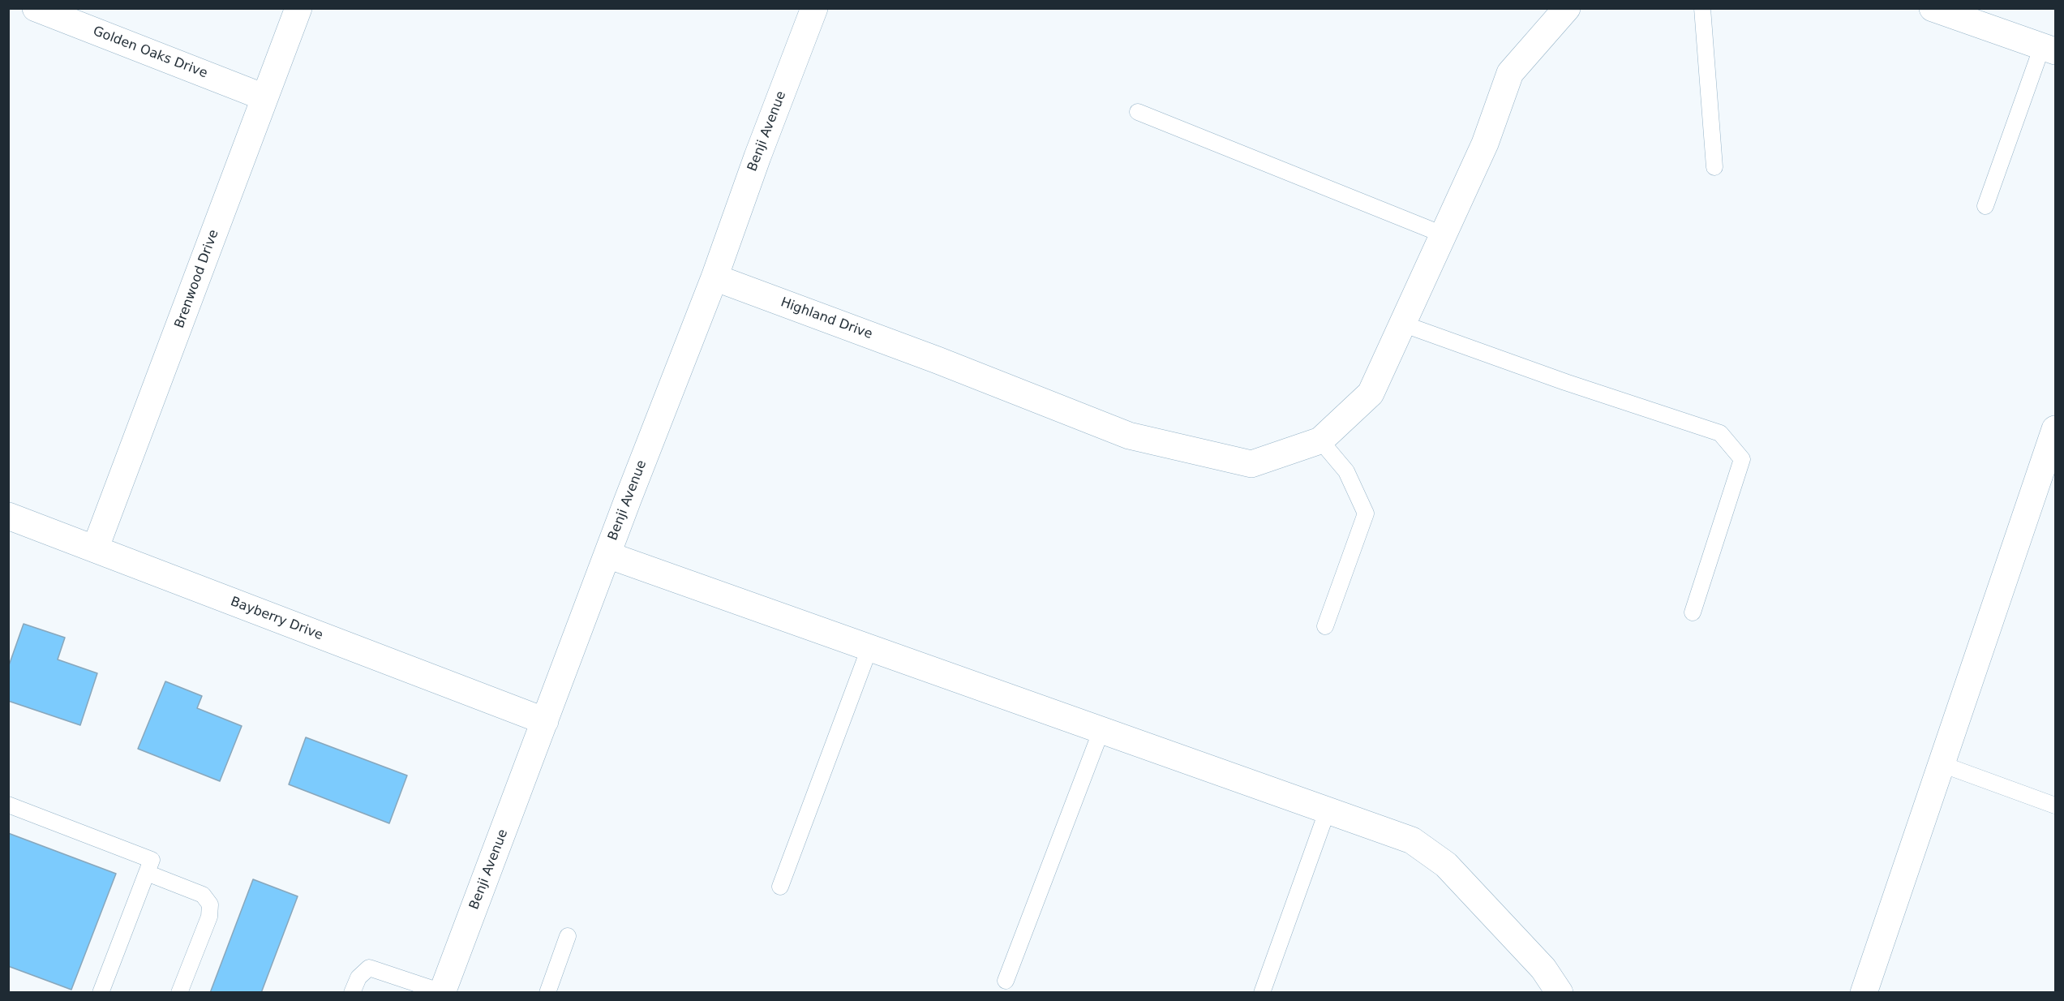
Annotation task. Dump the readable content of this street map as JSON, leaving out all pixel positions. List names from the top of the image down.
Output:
{
  "streets": {
    "street": [
      "Golden Oaks Drive",
      "Benji Avenue",
      "Brenwood Drive",
      "Highland Drive",
      "Bayberry Drive"
    ]
  },
  "crossings": [
    ["Golden Oaks Drive", "Brenwood Drive"],
    ["Benji Avenue", "Highland Drive"],
    ["Benji Avenue", "Bayberry Drive"],
    ["Brenwood Drive", "Bayberry Drive"]
  ]
}
